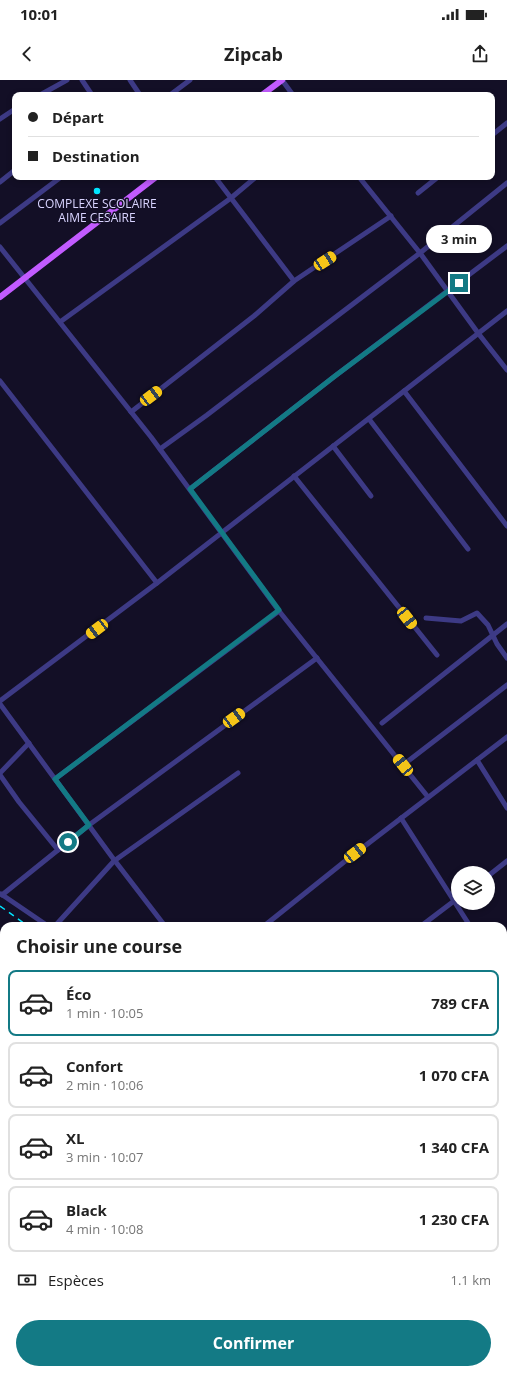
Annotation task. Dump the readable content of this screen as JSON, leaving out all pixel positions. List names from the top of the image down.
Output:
{
  "places": ["COMPLEXE SCOLAIRE AIME CESAIRE"],
  "page": {
    "status": "10:01",
    "header": "Zipcab",
    "banner": ["Départ", "Destination"],
    "bubble": "3 min",
    "heading": "Choisir une course",
    "list": [
      {
        "name": "Éco",
        "note": "1 min · 10:05",
        "value": "789 CFA"
      },
      {
        "name": "Confort",
        "note": "2 min · 10:06",
        "value": "1 070 CFA"
      },
      {
        "name": "XL",
        "note": "3 min · 10:07",
        "value": "1 340 CFA"
      },
      {
        "name": "Black",
        "note": "4 min · 10:08",
        "value": "1 230 CFA"
      }
    ],
    "pay": ["Espèces", "1.1 km"],
    "buttons": "Confirmer"
  }
}
